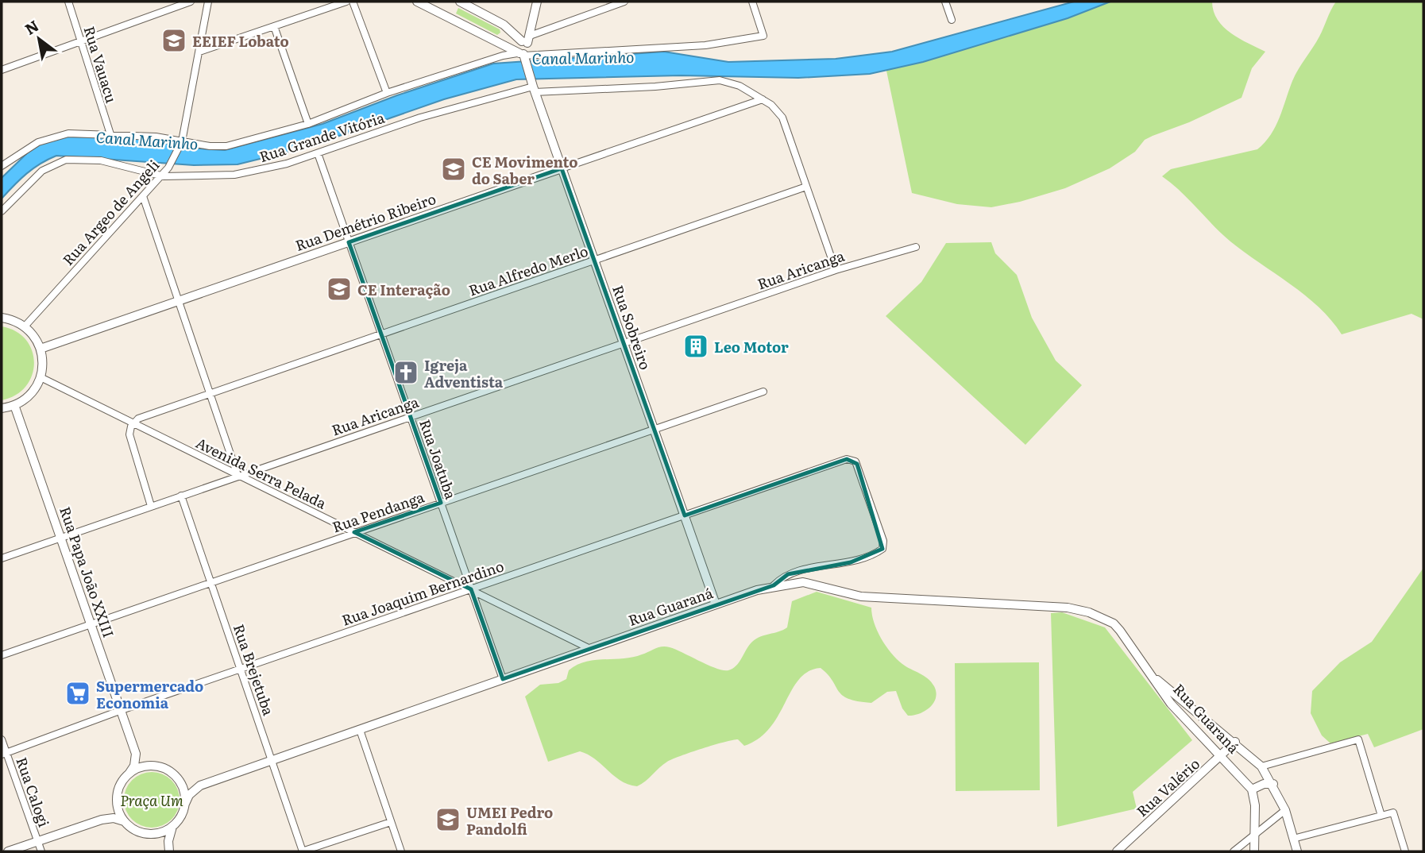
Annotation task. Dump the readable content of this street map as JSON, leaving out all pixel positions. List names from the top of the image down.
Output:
{
  "streets": {
    "street": [
      "Rua Vauacu",
      "Rua Grande Vitória",
      "Rua Argeo de Angeli",
      "Rua Demétrio Ribeiro",
      "Rua Aricanga",
      "Rua Alfredo Merlo",
      "Rua Sobreiro",
      "Rua Joatuba",
      "Avenida Serra Pelada",
      "Rua Pendanga",
      "Rua Papa João XXIII",
      "Rua Joaquim Bernardino",
      "Rua Guaraná",
      "Rua Brejetuba",
      "Rua Valério",
      "Rua Calogi"
    ]
  },
  "crossings": [
    ["Rua Vauacu", "Rua Grande Vitória"],
    ["Rua Grande Vitória", "Rua Argeo de Angeli"],
    ["Rua Grande Vitória", "Rua Demétrio Ribeiro"],
    ["Rua Grande Vitória", "Rua Aricanga"],
    ["Rua Grande Vitória", "Rua Alfredo Merlo"],
    ["Rua Grande Vitória", "Rua Sobreiro"],
    ["Rua Grande Vitória", "Rua Joatuba"],
    ["Rua Demétrio Ribeiro", "Rua Sobreiro"],
    ["Rua Demétrio Ribeiro", "Rua Joatuba"],
    ["Rua Aricanga", "Rua Sobreiro"],
    ["Rua Aricanga", "Rua Joatuba"],
    ["Rua Aricanga", "Avenida Serra Pelada"],
    ["Rua Aricanga", "Rua Papa João XXIII"],
    ["Rua Aricanga", "Rua Brejetuba"],
    ["Rua Alfredo Merlo", "Rua Sobreiro"],
    ["Rua Alfredo Merlo", "Rua Joatuba"],
    ["Rua Alfredo Merlo", "Avenida Serra Pelada"],
    ["Rua Sobreiro", "Rua Pendanga"],
    ["Rua Sobreiro", "Rua Joaquim Bernardino"],
    ["Rua Sobreiro", "Rua Guaraná"],
    ["Rua Joatuba", "Avenida Serra Pelada"],
    ["Rua Joatuba", "Rua Pendanga"],
    ["Rua Joatuba", "Rua Joaquim Bernardino"],
    ["Rua Joatuba", "Rua Guaraná"],
    ["Avenida Serra Pelada", "Rua Pendanga"],
    ["Avenida Serra Pelada", "Rua Joaquim Bernardino"],
    ["Avenida Serra Pelada", "Rua Guaraná"],
    ["Rua Pendanga", "Rua Papa João XXIII"],
    ["Rua Pendanga", "Rua Brejetuba"],
    ["Rua Papa João XXIII", "Rua Joaquim Bernardino"],
    ["Rua Papa João XXIII", "Rua Guaraná"],
    ["Rua Joaquim Bernardino", "Rua Guaraná"],
    ["Rua Joaquim Bernardino", "Rua Brejetuba"],
    ["Rua Joaquim Bernardino", "Rua Calogi"],
    ["Rua Guaraná", "Rua Brejetuba"],
    ["Rua Guaraná", "Rua Valério"]
  ],
  "water": ["Canal Marinho"],
  "parks": ["Praça Um"],
  "places": {
    "school or university": [
      "EEIEF Lobato",
      "CE Movimento do Saber",
      "CE Interação",
      "UMEI Pedro Pandolfi"
    ],
    "building": ["Leo Motor"],
    "church": ["Igreja Adventista"],
    "supermarket": ["Supermercado Economia"]
  },
  "north": "top left"
}
